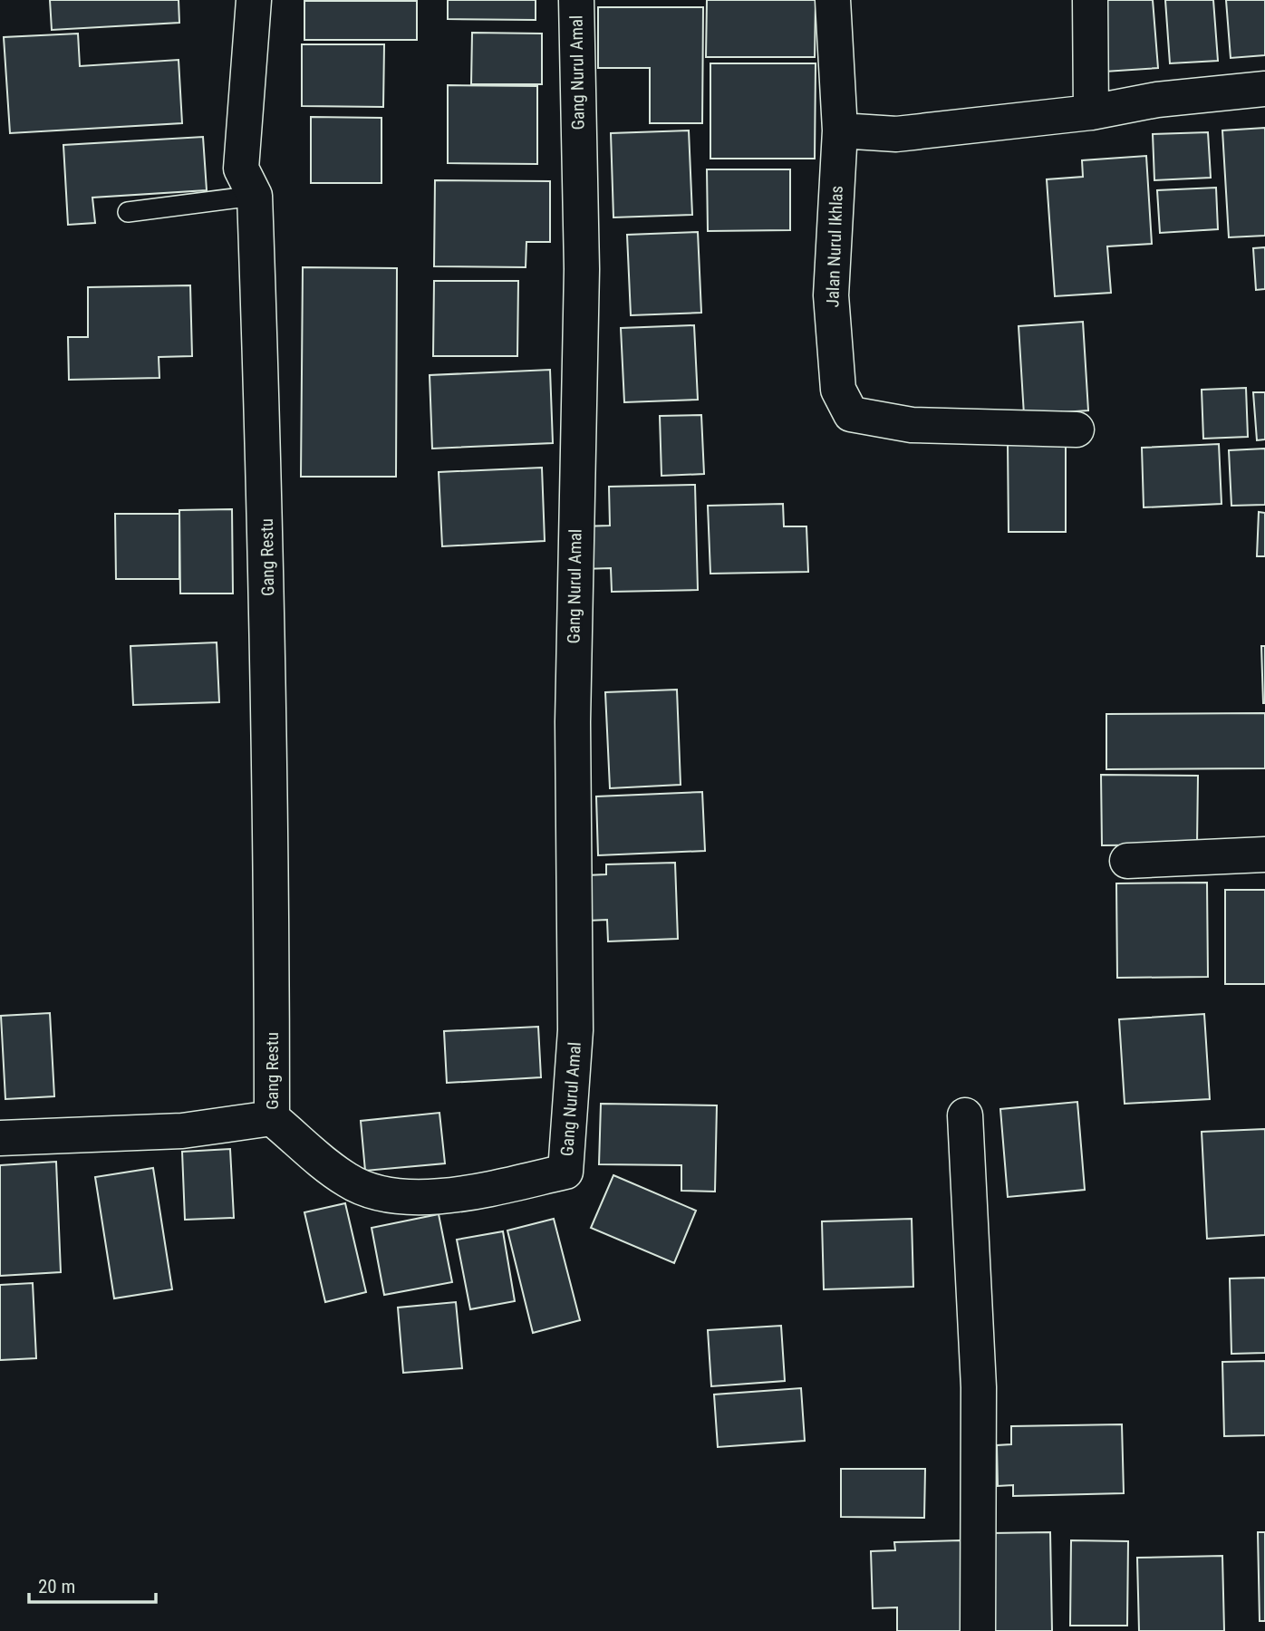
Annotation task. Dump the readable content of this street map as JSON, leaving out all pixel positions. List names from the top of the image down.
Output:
{
  "streets": {
    "street": ["Gang Nurul Amal", "Jalan Nurul Ikhlas", "Gang Restu"]
  },
  "crossings": [
    ["Gang Nurul Amal", "Gang Restu"]
  ],
  "scale_bar": "20 m"
}
